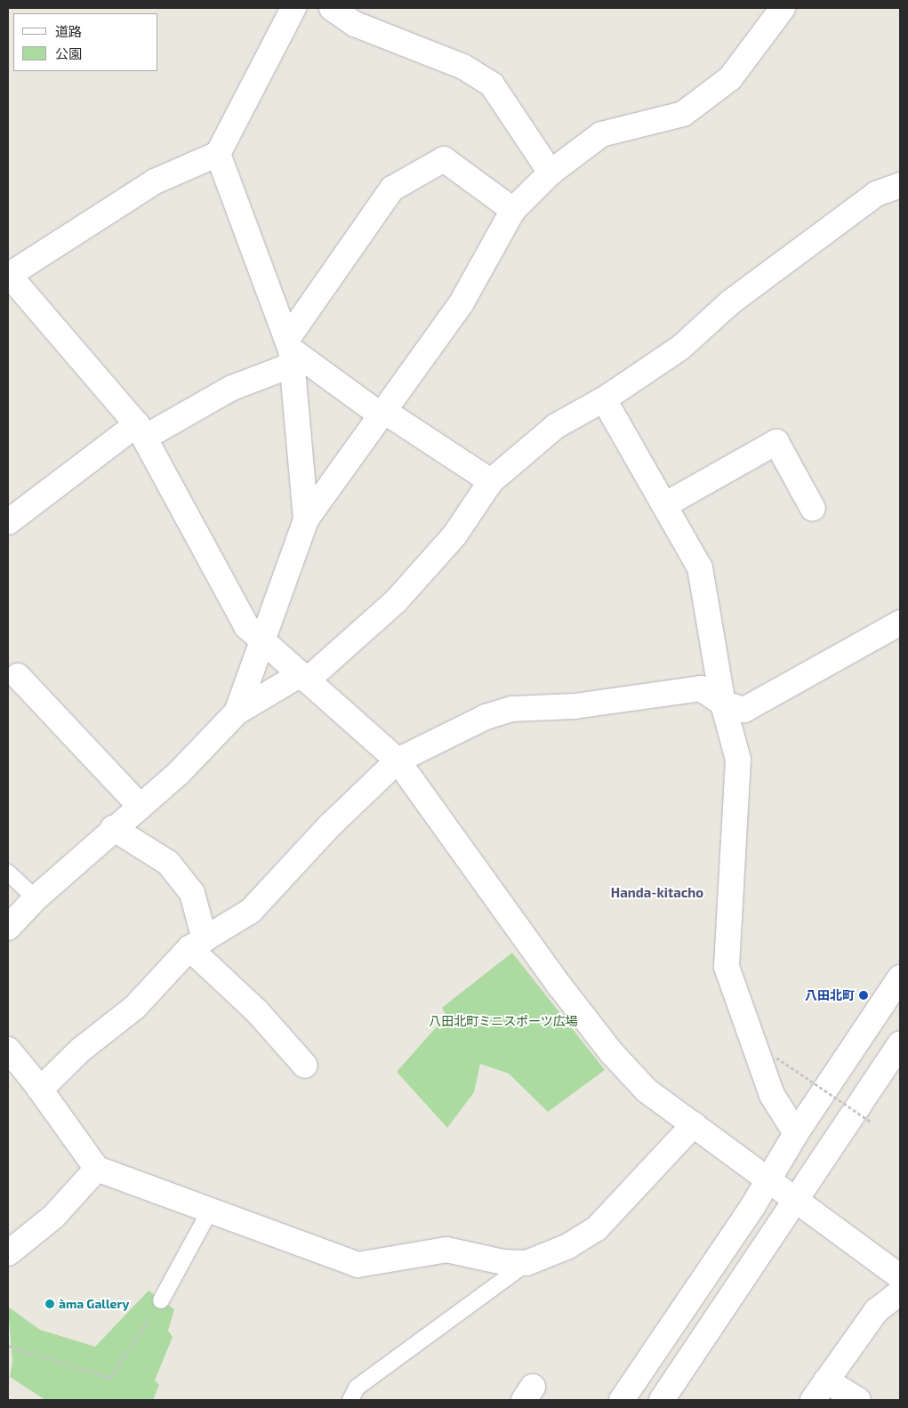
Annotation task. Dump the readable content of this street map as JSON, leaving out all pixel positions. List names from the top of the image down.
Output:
{
  "districts": ["Handa-kitacho"],
  "parks": ["八田北町ミニスポーツ広場"],
  "places": ["八田北町", "àma Gallery"],
  "legend": ["道路", "公園"]
}
